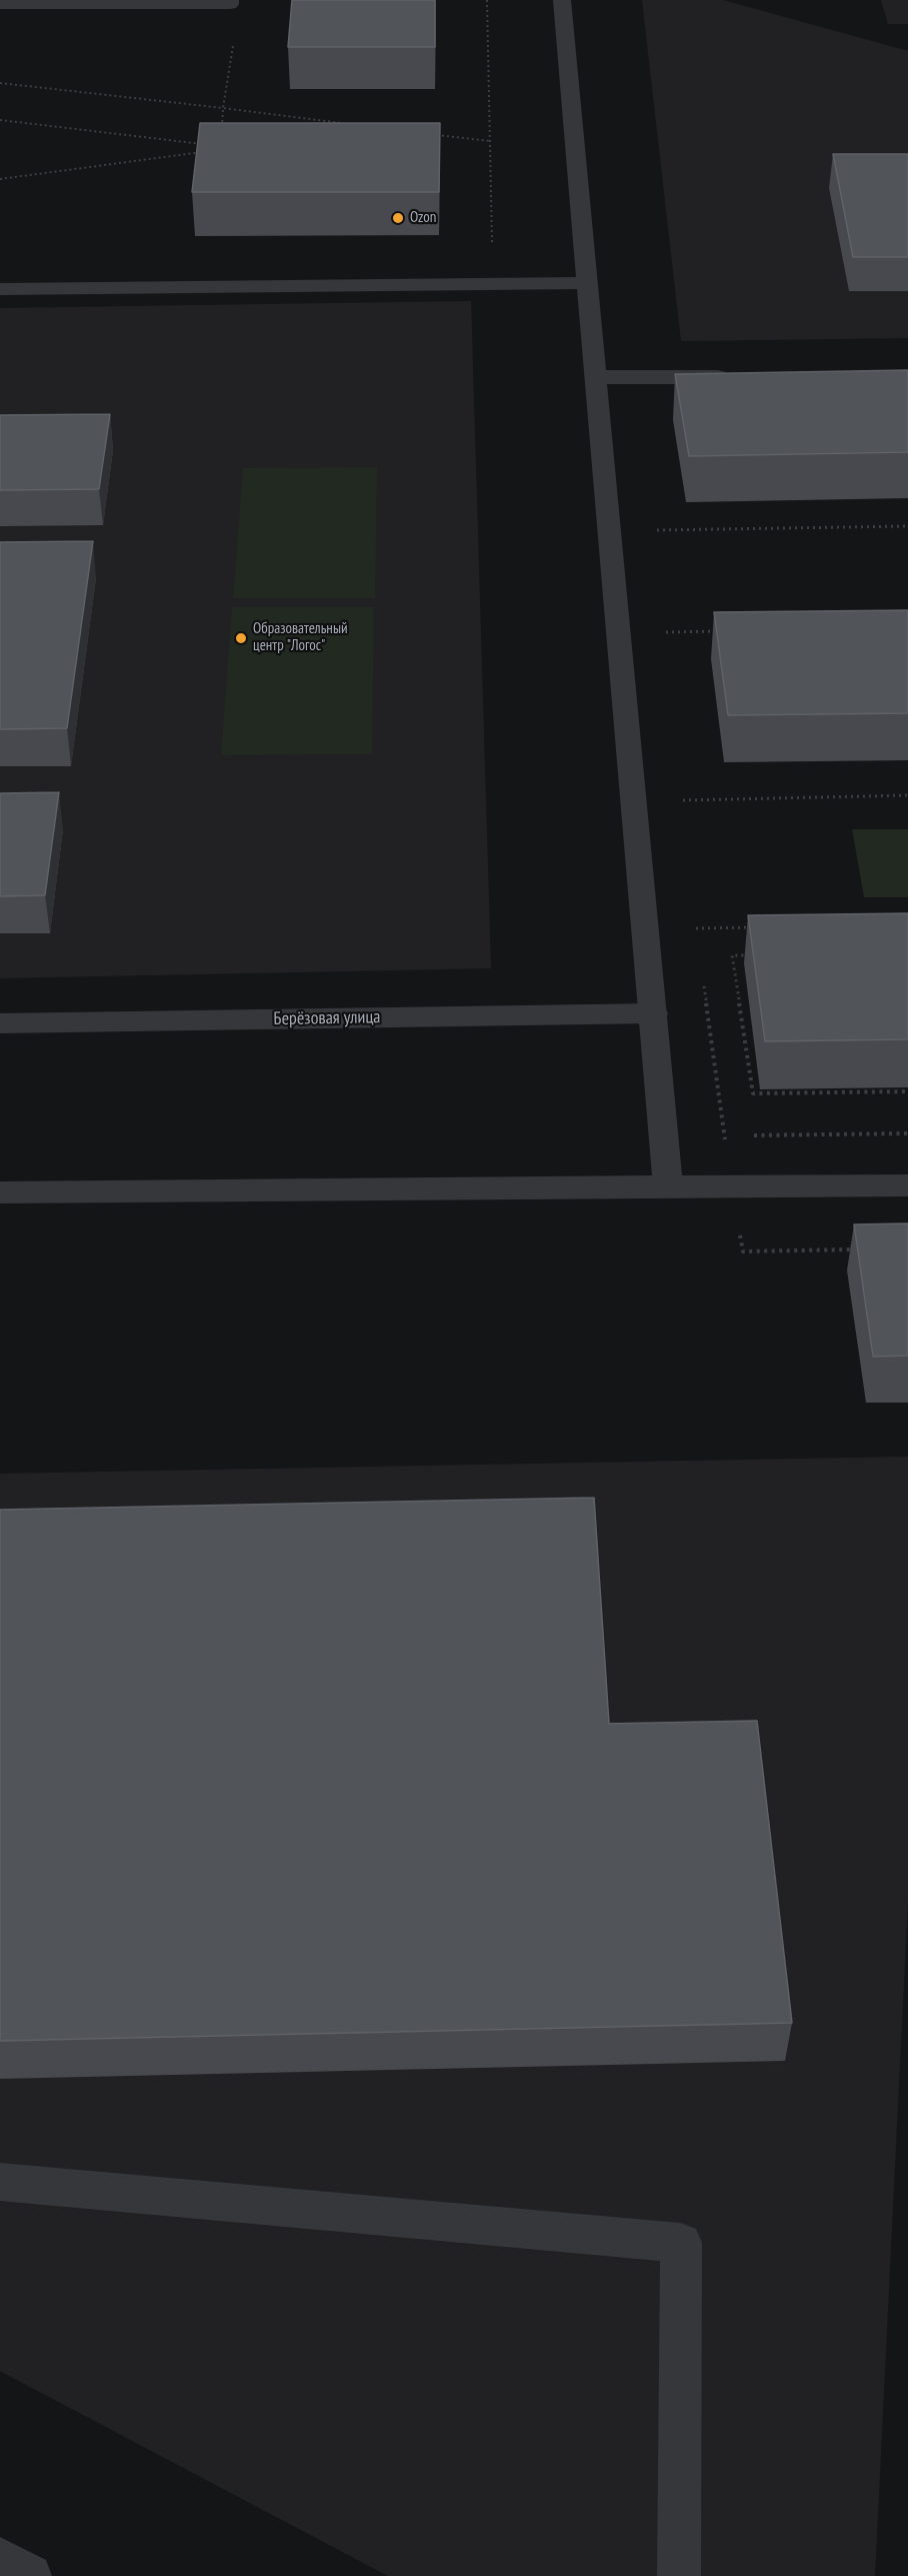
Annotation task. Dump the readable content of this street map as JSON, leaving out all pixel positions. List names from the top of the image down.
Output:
{
  "streets": {
    "street": ["Берёзовая улица"]
  },
  "places": ["Ozon", "Образовательный центр \"Логос\""]
}
